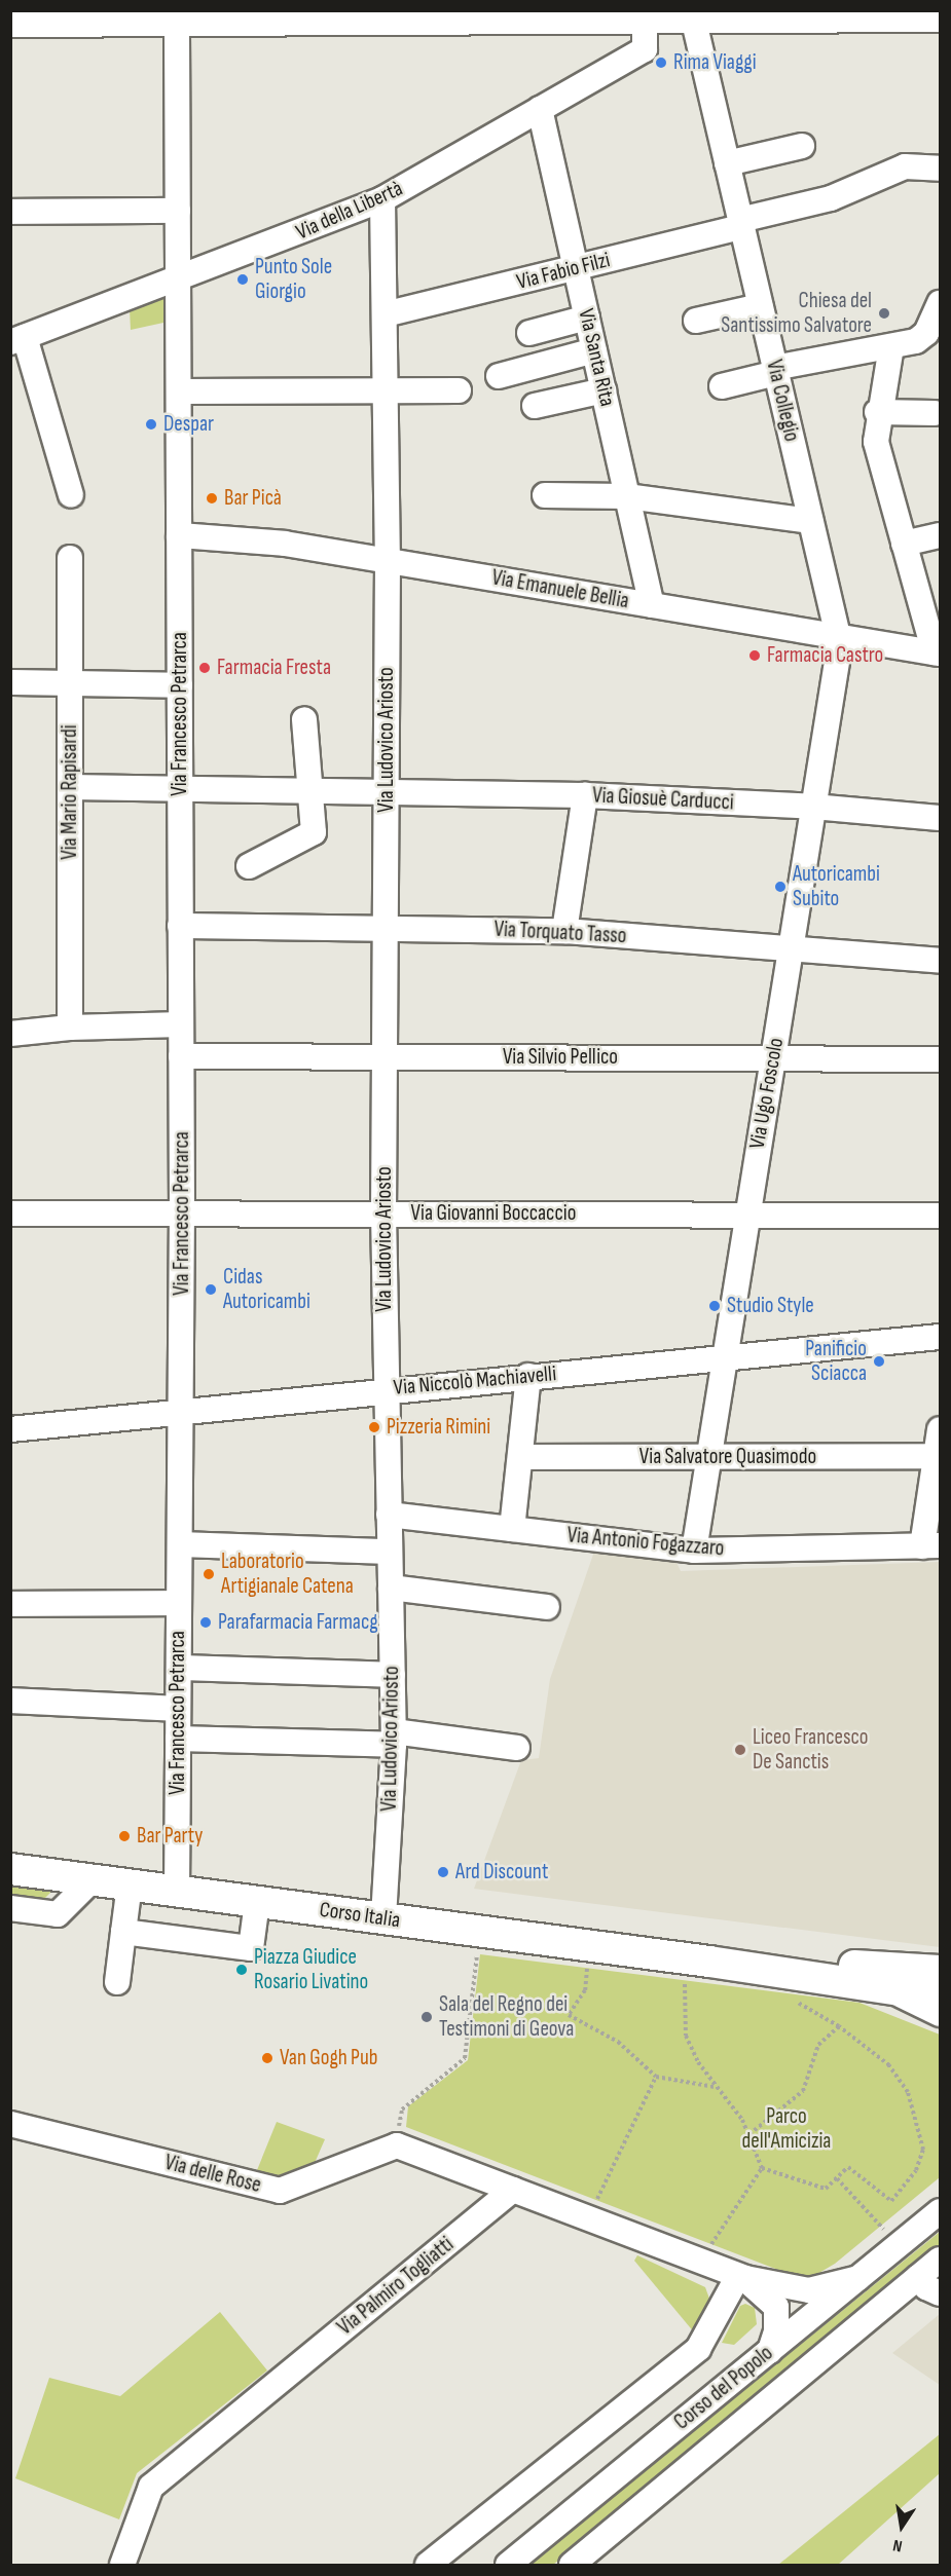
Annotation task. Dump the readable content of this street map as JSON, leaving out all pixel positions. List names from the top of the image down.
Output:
{
  "streets": {
    "main road": ["Corso Italia"],
    "street": [
      "Via della Libertà",
      "Via Fabio Filzi",
      "Via Santa Rita",
      "Via Collegio",
      "Via Emanuele Bellia",
      "Via Francesco Petrarca",
      "Via Ludovico Ariosto",
      "Via Mario Rapisardi",
      "Via Giosuè Carducci",
      "Via Torquato Tasso",
      "Via Silvio Pellico",
      "Via Ugo Foscolo",
      "Via Giovanni Boccaccio",
      "Via Niccolò Machiavelli",
      "Via Salvatore Quasimodo",
      "Via Antonio Fogazzaro",
      "Via delle Rose",
      "Via Palmiro Togliatti",
      "Corso del Popolo"
    ]
  },
  "crossings": [
    ["Via della Libertà", "Via Santa Rita"],
    ["Via della Libertà", "Via Francesco Petrarca"],
    ["Via della Libertà", "Via Ludovico Ariosto"],
    ["Via Fabio Filzi", "Via Santa Rita"],
    ["Via Fabio Filzi", "Via Collegio"],
    ["Via Fabio Filzi", "Via Ludovico Ariosto"],
    ["Via Santa Rita", "Via Emanuele Bellia"],
    ["Via Collegio", "Via Emanuele Bellia"],
    ["Via Collegio", "Via Ugo Foscolo"],
    ["Via Emanuele Bellia", "Via Francesco Petrarca"],
    ["Via Emanuele Bellia", "Via Ludovico Ariosto"],
    ["Via Emanuele Bellia", "Via Ugo Foscolo"],
    ["Via Francesco Petrarca", "Via Giosuè Carducci"],
    ["Via Francesco Petrarca", "Via Torquato Tasso"],
    ["Via Francesco Petrarca", "Via Silvio Pellico"],
    ["Via Francesco Petrarca", "Via Giovanni Boccaccio"],
    ["Via Francesco Petrarca", "Via Niccolò Machiavelli"],
    ["Via Francesco Petrarca", "Corso Italia"],
    ["Via Ludovico Ariosto", "Via Giosuè Carducci"],
    ["Via Ludovico Ariosto", "Via Torquato Tasso"],
    ["Via Ludovico Ariosto", "Via Silvio Pellico"],
    ["Via Ludovico Ariosto", "Via Giovanni Boccaccio"],
    ["Via Ludovico Ariosto", "Via Niccolò Machiavelli"],
    ["Via Ludovico Ariosto", "Via Antonio Fogazzaro"],
    ["Via Ludovico Ariosto", "Corso Italia"],
    ["Via Mario Rapisardi", "Via Giosuè Carducci"],
    ["Via Giosuè Carducci", "Via Ugo Foscolo"],
    ["Via Torquato Tasso", "Via Ugo Foscolo"],
    ["Via Silvio Pellico", "Via Ugo Foscolo"],
    ["Via Ugo Foscolo", "Via Giovanni Boccaccio"],
    ["Via Ugo Foscolo", "Via Niccolò Machiavelli"],
    ["Via Ugo Foscolo", "Via Salvatore Quasimodo"],
    ["Via Ugo Foscolo", "Via Antonio Fogazzaro"]
  ],
  "parks": ["Parco dell'Amicizia"],
  "places": [
    "Rima Viaggi",
    "Punto Sole Giorgio",
    "Chiesa del Santissimo Salvatore",
    "Despar",
    "Bar Picà",
    "Farmacia Castro",
    "Farmacia Fresta",
    "Autoricambi Subito",
    "Cidas Autoricambi",
    "Studio Style",
    "Panificio Sciacca",
    "Pizzeria Rimini",
    "Laboratorio Artigianale Catena",
    "Parafarmacia Farmacg",
    "Liceo Francesco De Sanctis",
    "Bar Party",
    "Ard Discount",
    "Piazza Giudice Rosario Livatino",
    "Sala del Regno dei Testimoni di Geova",
    "Van Gogh Pub"
  ],
  "north": "bottom"
}
